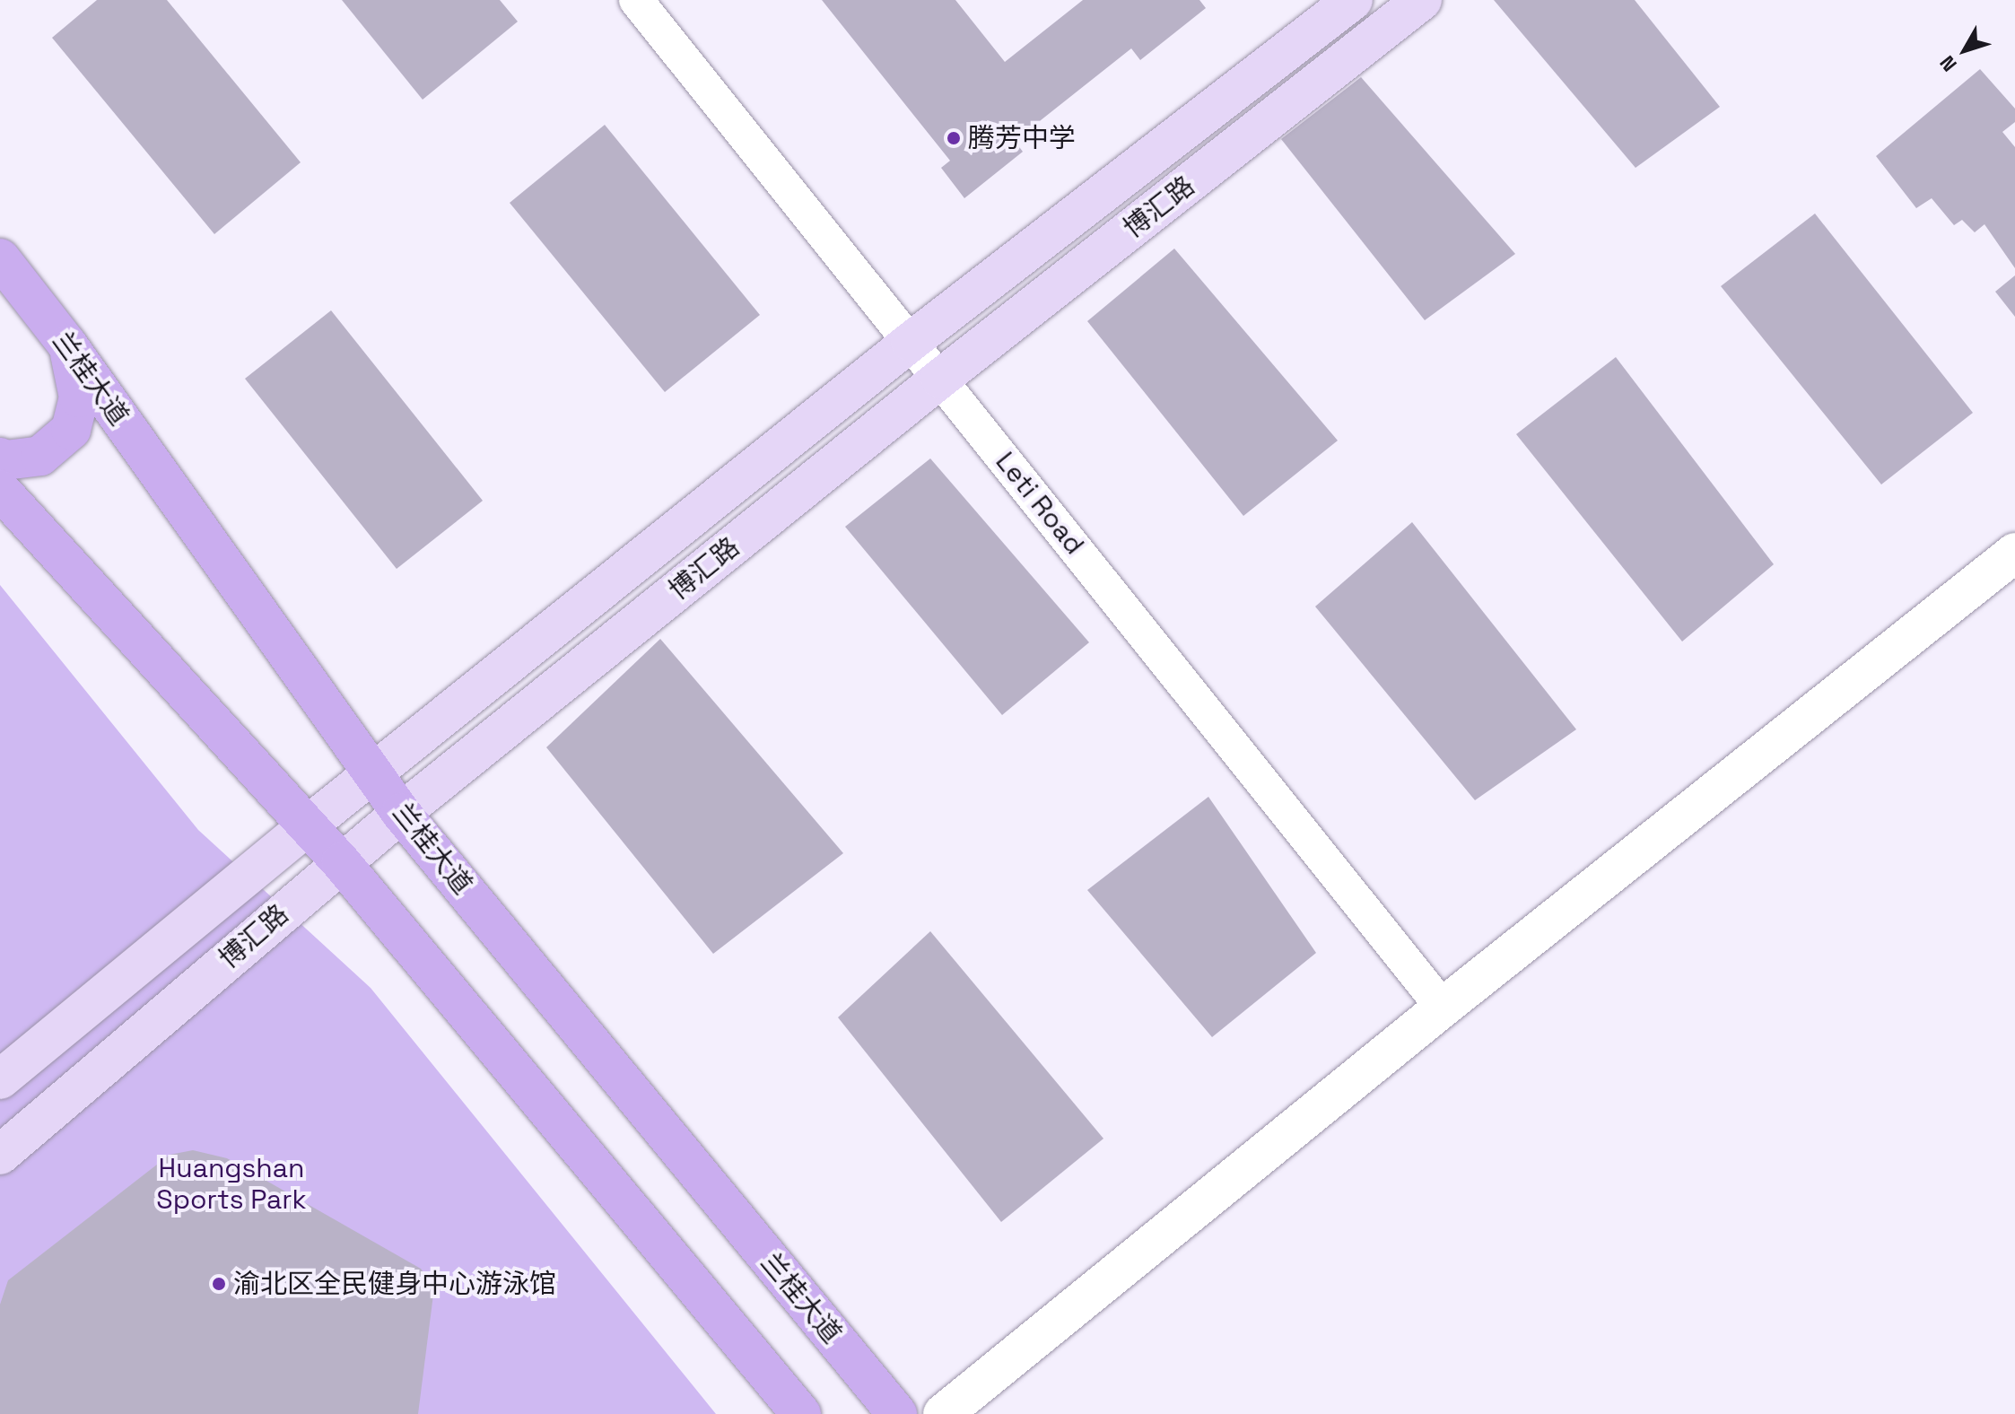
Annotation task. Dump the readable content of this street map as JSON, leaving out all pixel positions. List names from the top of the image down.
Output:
{
  "streets": {
    "main road": ["博汇路", "兰桂大道"],
    "street": ["Leti Road"]
  },
  "crossings": [
    ["博汇路", "兰桂大道"],
    ["博汇路", "Leti Road"]
  ],
  "parks": ["Huangshan Sports Park"],
  "places": ["腾芳中学", "渝北区全民健身中心游泳馆"],
  "north": "bottom left"
}
